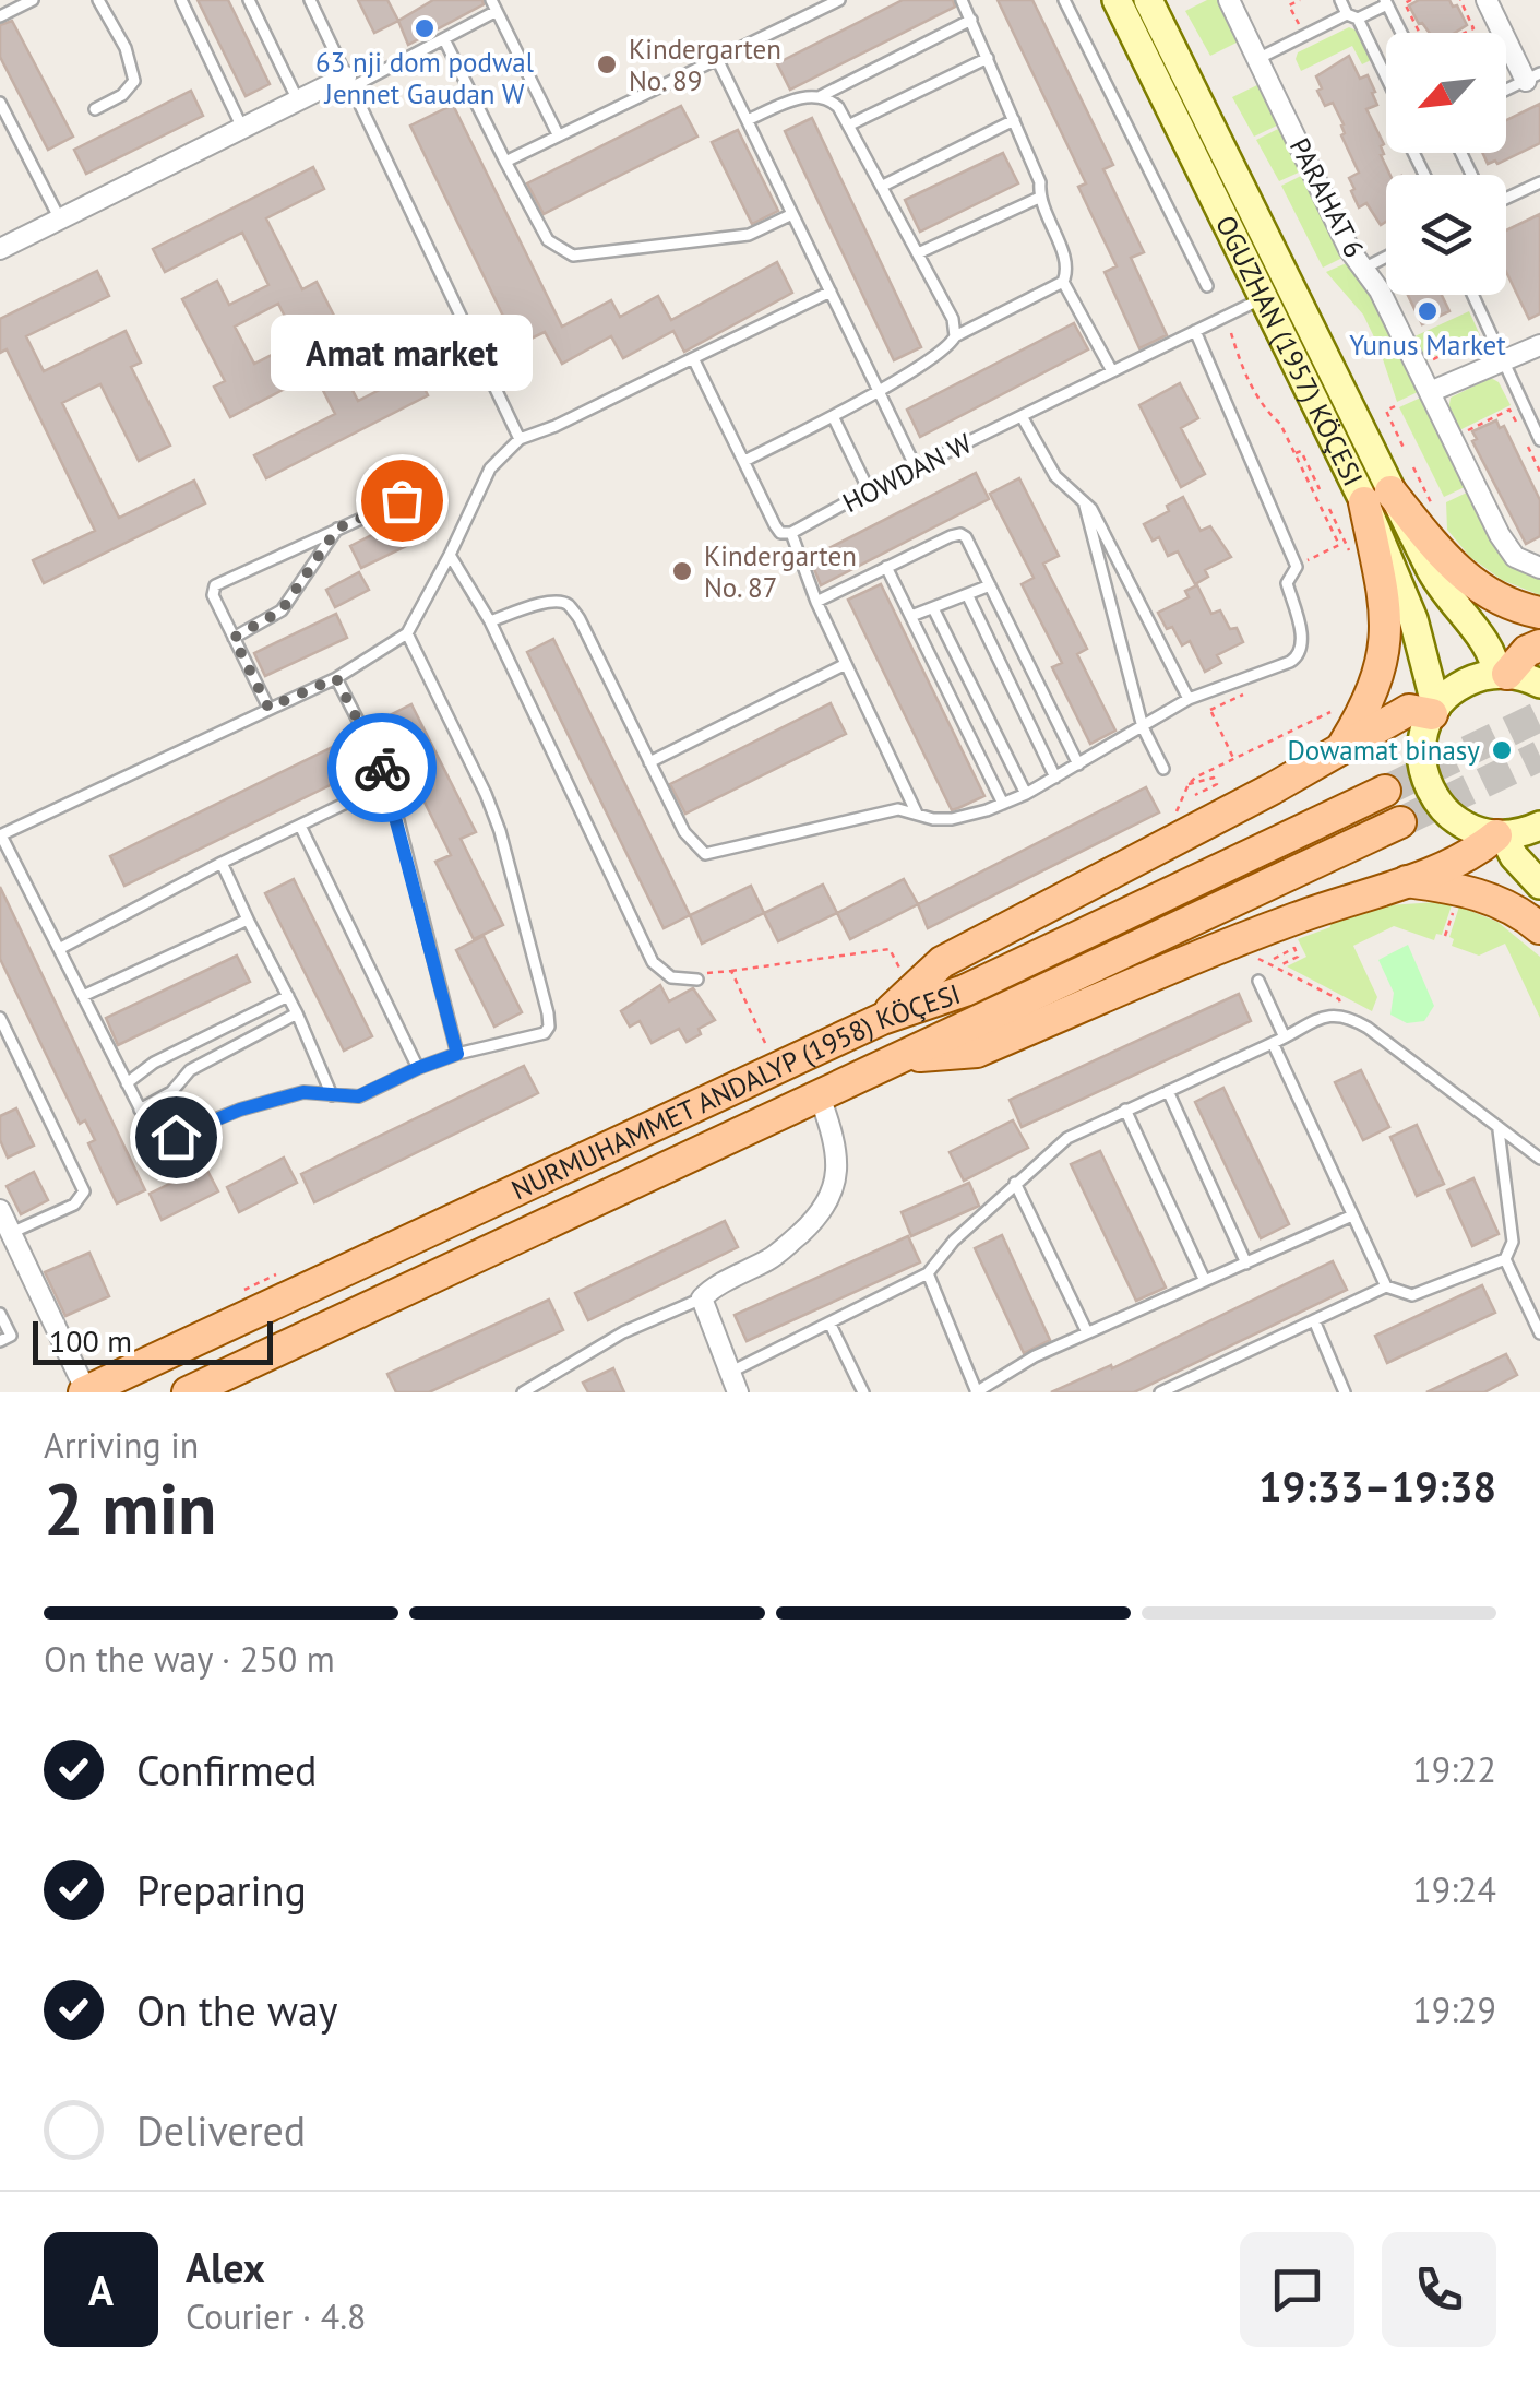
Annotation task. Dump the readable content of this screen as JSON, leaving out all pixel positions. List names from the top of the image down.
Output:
{
  "streets": {
    "main road": ["OGUZHAN (1957) KÖÇESI", "NURMUHAMMET ANDALYP (1958) KÖÇESI"],
    "street": ["PARAHAT 6"],
    "lane": ["HOWDAN W"]
  },
  "crossings": [
    ["OGUZHAN (1957) KÖÇESI", "HOWDAN W"]
  ],
  "places": [
    "63 nji dom podwal Jennet Gaudan W",
    "Kindergarten No. 89",
    "Yunus Market",
    "Amat market",
    "Kindergarten No. 87",
    "Dowamat binasy"
  ],
  "scale_bar": "100 m",
  "north": "bottom left",
  "page": {
    "bubble": "Amat market",
    "scale": "100 m",
    "heading": ["2 min", "Arriving in", "19:33–19:38"],
    "panel": ["Alex", "Courier · 4.8"],
    "bar": "On the way · 250 m",
    "list": [
      ["Confirmed", "19:22"],
      ["Preparing", "19:24"],
      ["On the way", "19:29"],
      "Delivered"
    ],
    "round": "A"
  }
}
